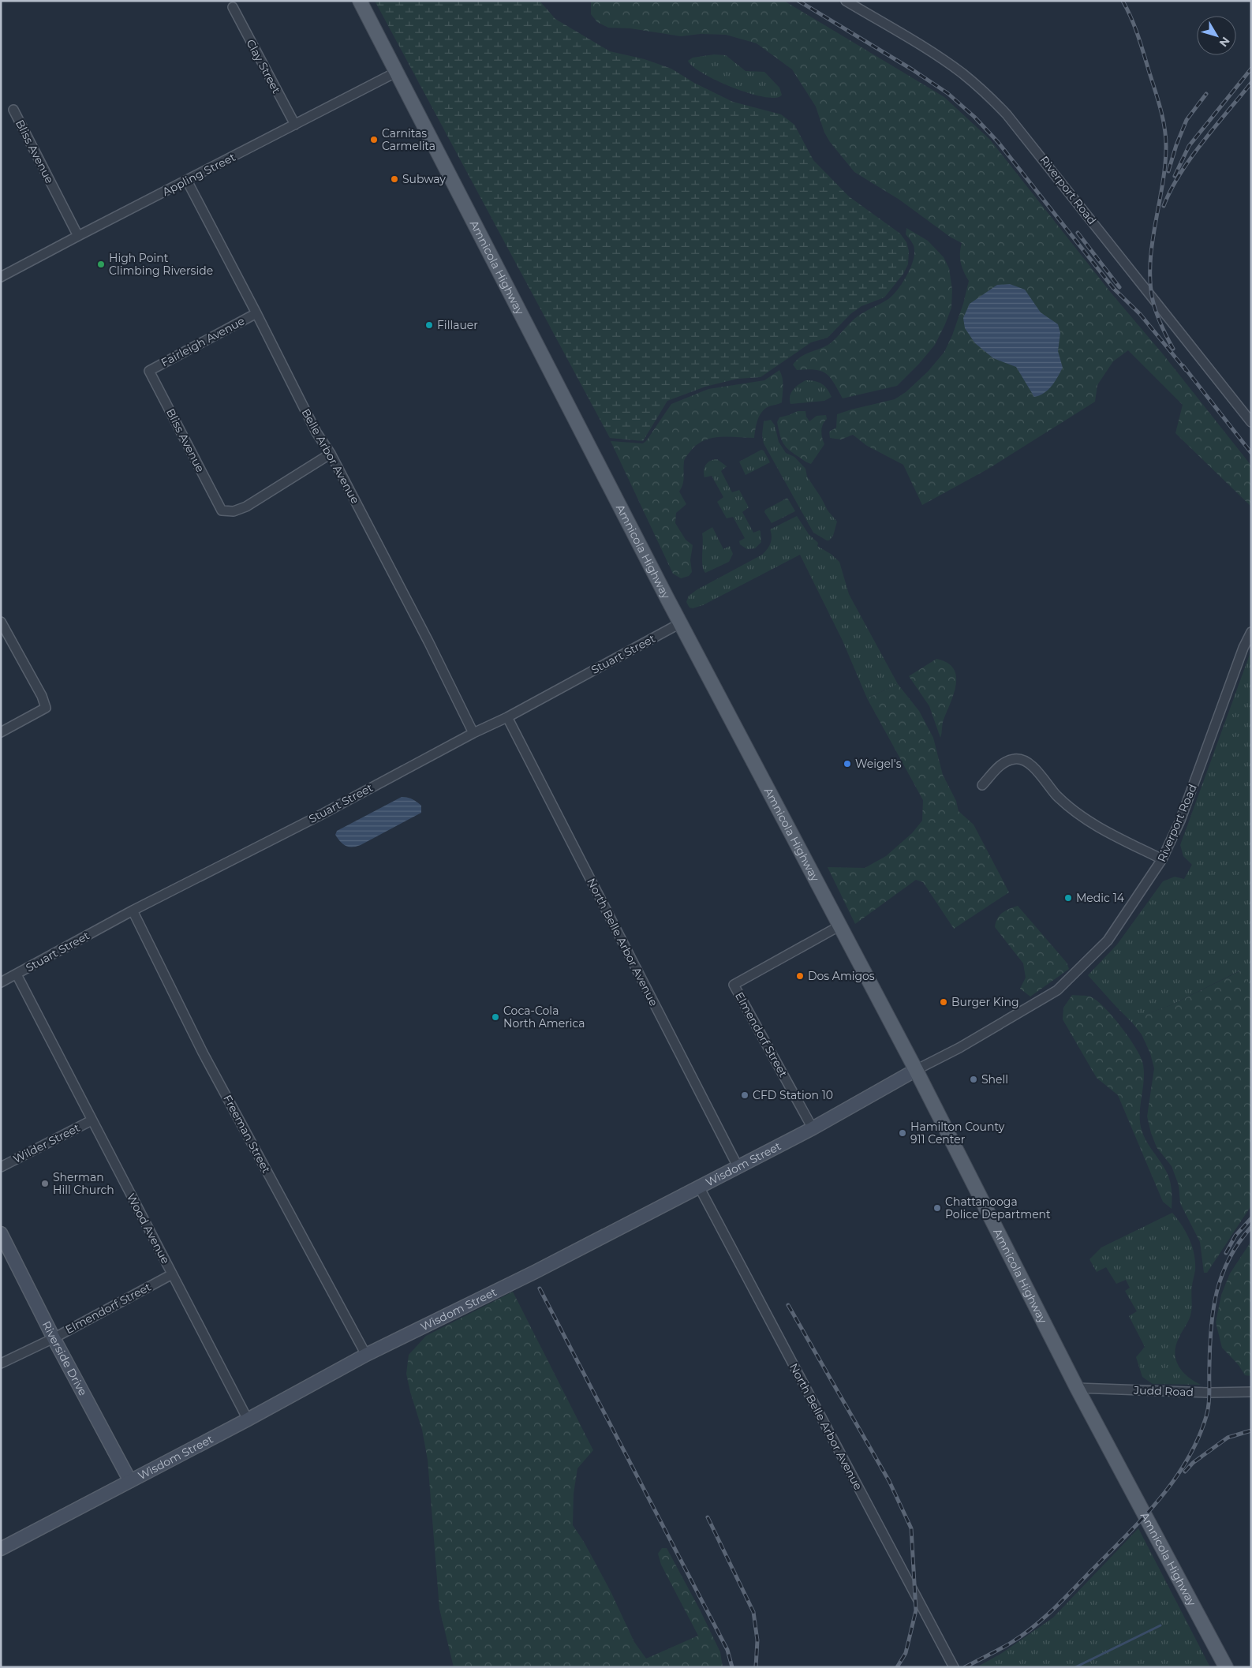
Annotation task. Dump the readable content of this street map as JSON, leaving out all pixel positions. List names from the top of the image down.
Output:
{
  "streets": {
    "main road": ["Amnicola Highway"],
    "street": [
      "Clay Street",
      "Bliss Avenue",
      "Appling Street",
      "Riverport Road",
      "Fairleigh Avenue",
      "Belle Arbor Avenue",
      "Stuart Street",
      "North Belle Arbor Avenue",
      "Elmendorf Street",
      "Freeman Street",
      "Wilder Street",
      "Wisdom Street",
      "Wood Avenue",
      "Riverside Drive",
      "Judd Road"
    ]
  },
  "crossings": [
    ["Clay Street", "Appling Street"],
    ["Bliss Avenue", "Appling Street"],
    ["Bliss Avenue", "Fairleigh Avenue"],
    ["Bliss Avenue", "Belle Arbor Avenue"],
    ["Appling Street", "Amnicola Highway"],
    ["Appling Street", "Belle Arbor Avenue"],
    ["Riverport Road", "Amnicola Highway"],
    ["Riverport Road", "Wisdom Street"],
    ["Amnicola Highway", "Stuart Street"],
    ["Amnicola Highway", "Elmendorf Street"],
    ["Amnicola Highway", "Wisdom Street"],
    ["Amnicola Highway", "Judd Road"],
    ["Fairleigh Avenue", "Belle Arbor Avenue"],
    ["Belle Arbor Avenue", "Stuart Street"],
    ["Stuart Street", "North Belle Arbor Avenue"],
    ["Stuart Street", "Freeman Street"],
    ["Stuart Street", "Wood Avenue"],
    ["North Belle Arbor Avenue", "Wisdom Street"],
    ["Elmendorf Street", "Wisdom Street"],
    ["Elmendorf Street", "Wood Avenue"],
    ["Elmendorf Street", "Riverside Drive"],
    ["Freeman Street", "Wisdom Street"],
    ["Wilder Street", "Wood Avenue"],
    ["Wisdom Street", "Wood Avenue"],
    ["Wisdom Street", "Riverside Drive"]
  ],
  "places": [
    "Carnitas Carmelita",
    "Subway",
    "High Point Climbing Riverside",
    "Fillauer",
    "Weigel's",
    "Medic 14",
    "Dos Amigos",
    "Burger King",
    "Coca-Cola North America",
    "Shell",
    "CFD Station 10",
    "Hamilton County 911 Center",
    "Sherman Hill Church",
    "Chattanooga Police Department"
  ],
  "north": "bottom right"
}
